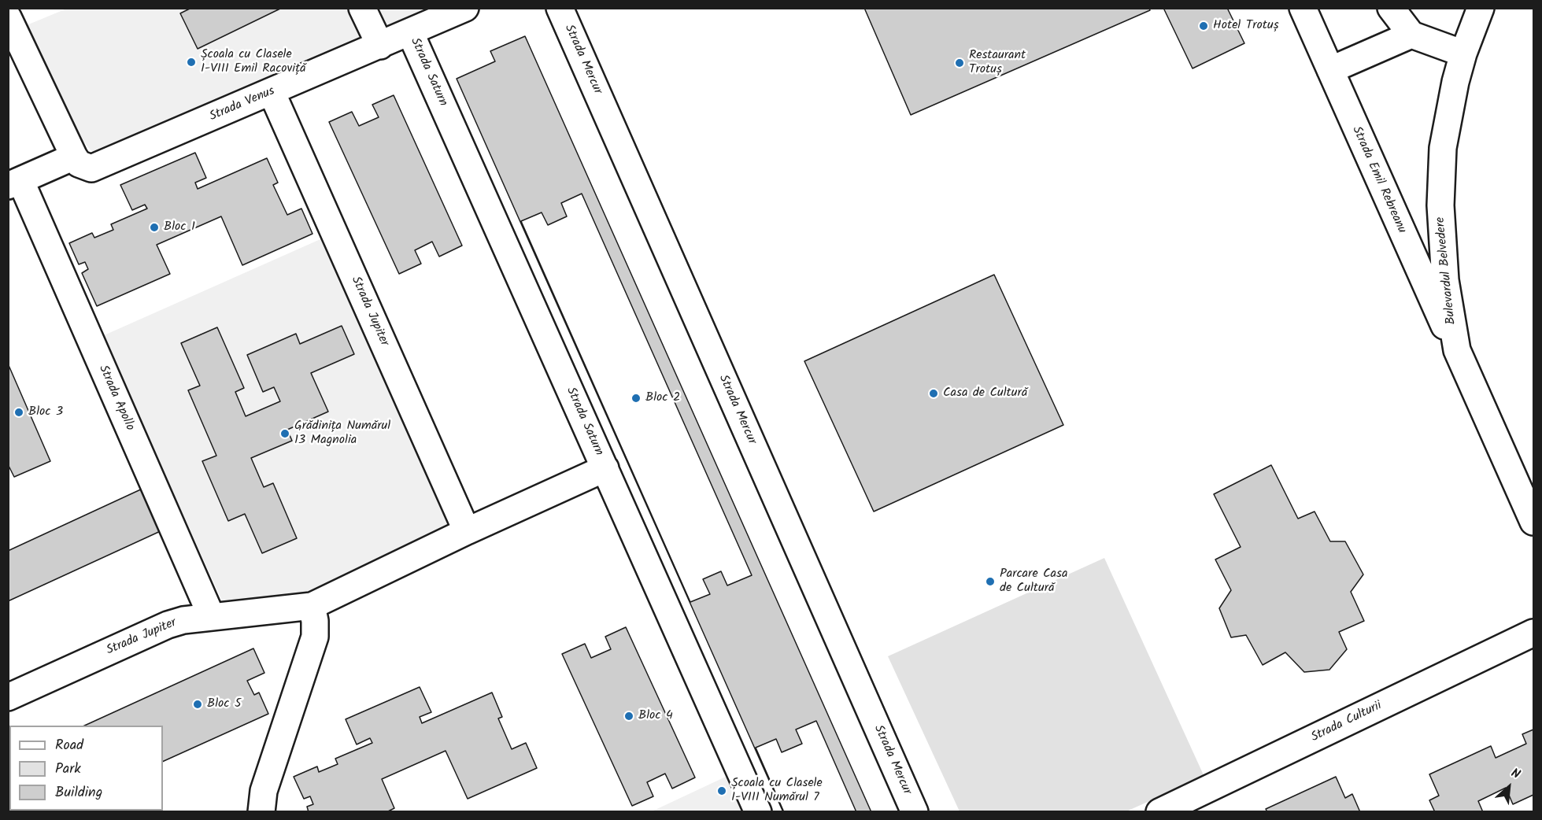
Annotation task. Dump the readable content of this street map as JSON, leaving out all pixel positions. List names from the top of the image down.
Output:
{
  "streets": {
    "street": [
      "Strada Mercur",
      "Strada Saturn",
      "Strada Venus",
      "Strada Emil Rebreanu",
      "Bulevardul Belvedere",
      "Strada Jupiter",
      "Strada Apollo",
      "Strada Culturii"
    ]
  },
  "crossings": [
    ["Strada Saturn", "Strada Venus"],
    ["Strada Saturn", "Strada Jupiter"],
    ["Strada Venus", "Strada Jupiter"],
    ["Strada Emil Rebreanu", "Bulevardul Belvedere"],
    ["Strada Jupiter", "Strada Apollo"]
  ],
  "places": [
    "Hotel Trotuș",
    "Școala cu Clasele I-VIII Emil Racoviță",
    "Restaurant Trotuș",
    "Bloc 1",
    "Casa de Cultură",
    "Bloc 2",
    "Bloc 3",
    "Grădinița Numărul 13 Magnolia",
    "Parcare Casa de Cultură",
    "Bloc 5",
    "Bloc 4",
    "Școala cu Clasele I-VIII Numărul 7"
  ],
  "legend": ["Road", "Park", "Building"],
  "north": "top right"
}
